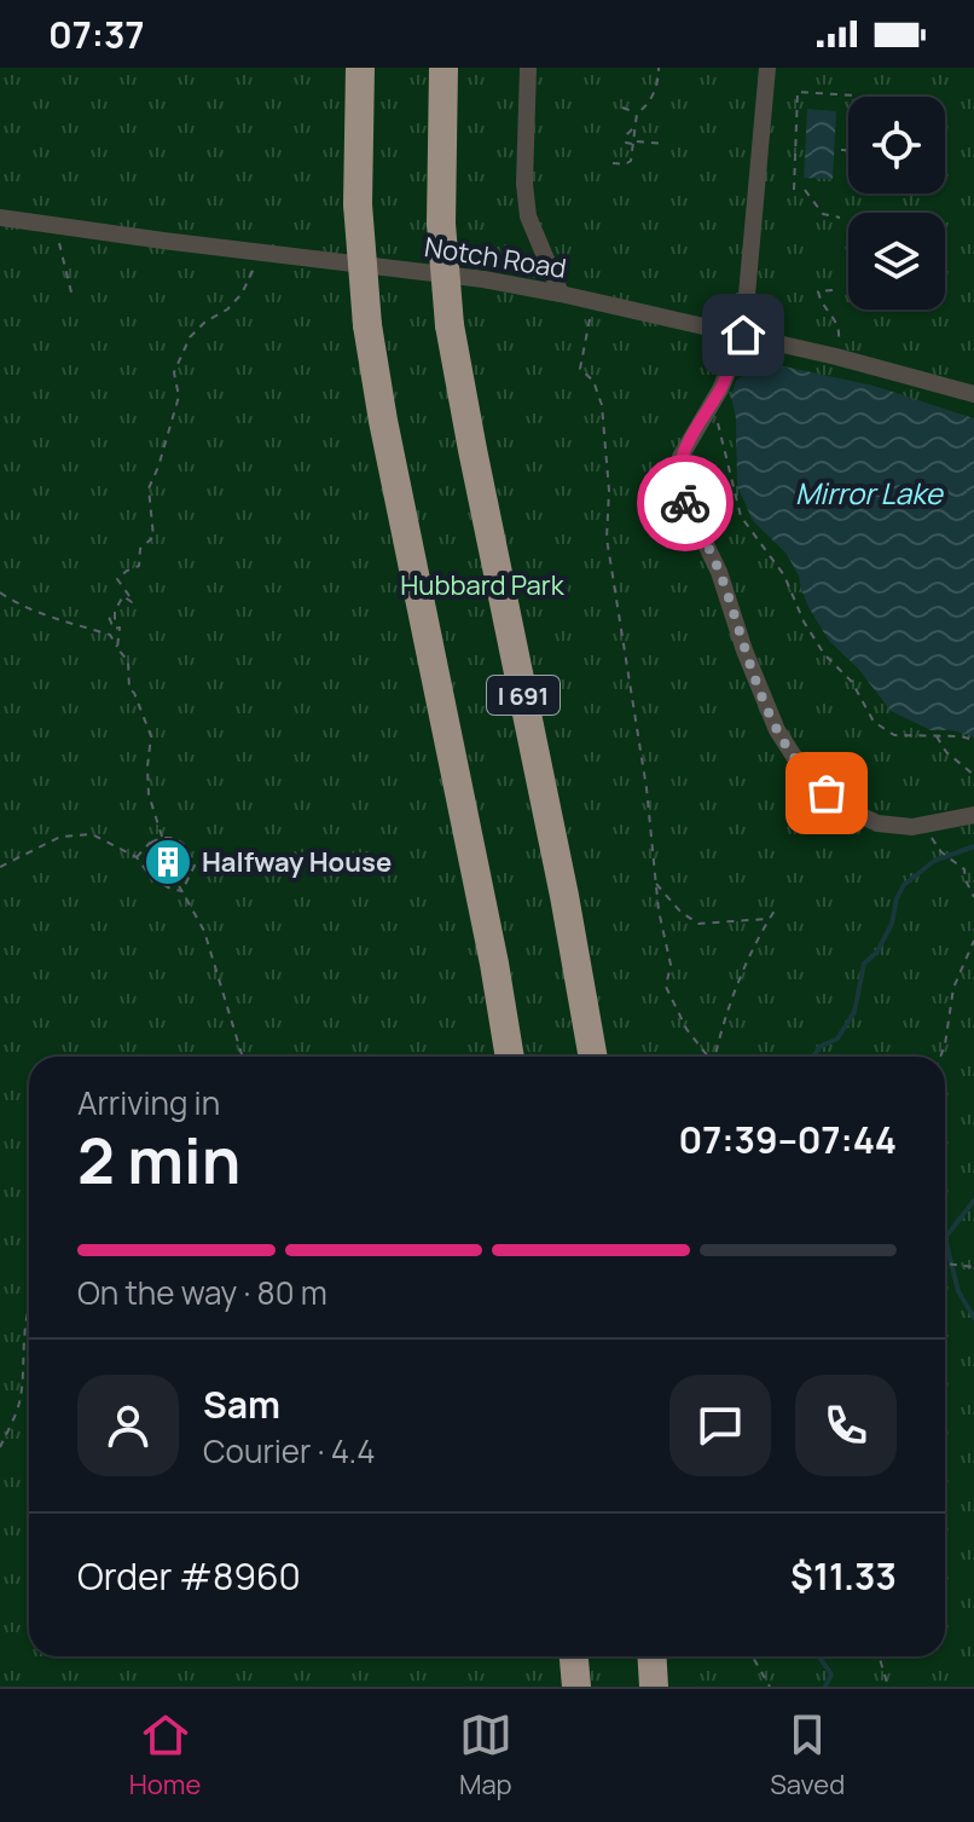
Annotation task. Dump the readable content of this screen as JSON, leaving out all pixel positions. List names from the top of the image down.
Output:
{
  "streets": {
    "highway": ["I 691"],
    "street": ["Notch Road"]
  },
  "water": ["Mirror Lake"],
  "parks": ["Hubbard Park"],
  "places": {
    "building": ["Halfway House"]
  },
  "page": {
    "status": "07:37",
    "heading": ["2 min", "Arriving in", "07:39–07:44"],
    "panel": [
      "Sam",
      "Courier · 4.4",
      "Order #8960",
      "$11.33"
    ],
    "bar": "On the way · 80 m",
    "tabs": ["Home", "Map", "Saved"]
  }
}
